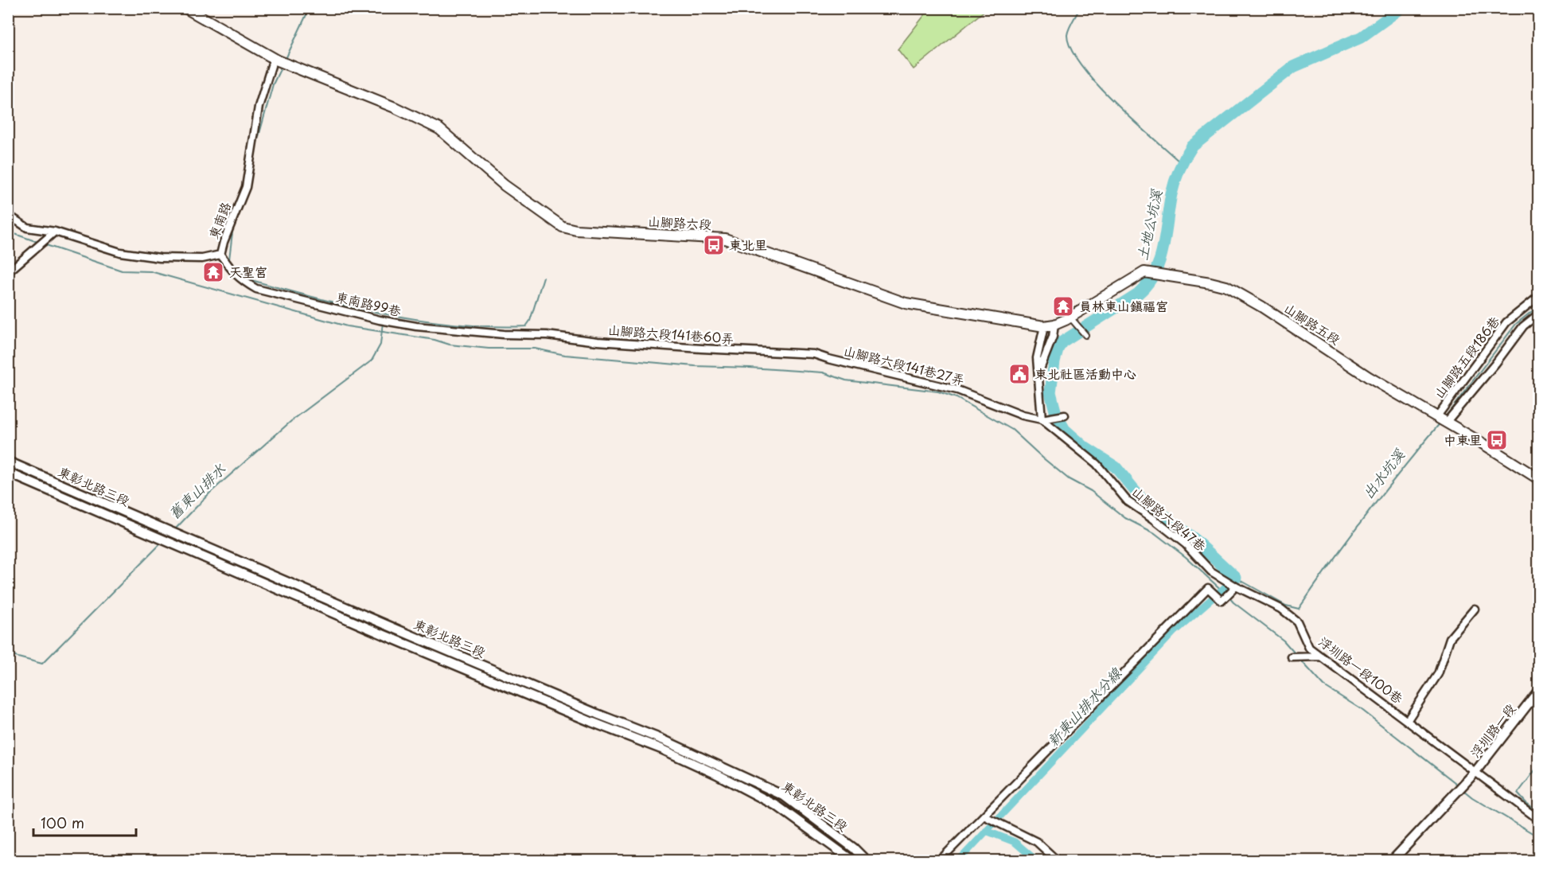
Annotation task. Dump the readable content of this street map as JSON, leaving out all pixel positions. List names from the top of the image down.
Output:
{
  "streets": {
    "main road": ["山腳路六段", "山腳路五段"],
    "street": [
      "東南路",
      "東南路99巷",
      "山腳路六段141巷60弄",
      "山腳路五段186巷",
      "山腳路六段141巷27弄",
      "東彰北路三段",
      "山腳路六段47巷",
      "浮圳路一段100巷",
      "浮圳路一段"
    ]
  },
  "crossings": [
    ["東南路", "山腳路六段"],
    ["東南路", "東南路99巷"],
    ["山腳路六段", "山腳路五段"],
    ["東南路99巷", "山腳路六段141巷60弄"],
    ["山腳路五段", "山腳路五段186巷"],
    ["山腳路六段141巷60弄", "山腳路六段141巷27弄"],
    ["山腳路六段141巷27弄", "山腳路六段47巷"],
    ["山腳路六段47巷", "浮圳路一段100巷"],
    ["浮圳路一段100巷", "浮圳路一段"]
  ],
  "water": [
    "土地公坑溪",
    "出水坑溪",
    "舊東山排水",
    "新東山排水分線"
  ],
  "places": {
    "bus stop": ["東北里", "中東里"],
    "temple": ["天聖宮", "員林東山鎮福宮"],
    "public building": ["東北社區活動中心"]
  },
  "scale_bar": "100 m"
}
